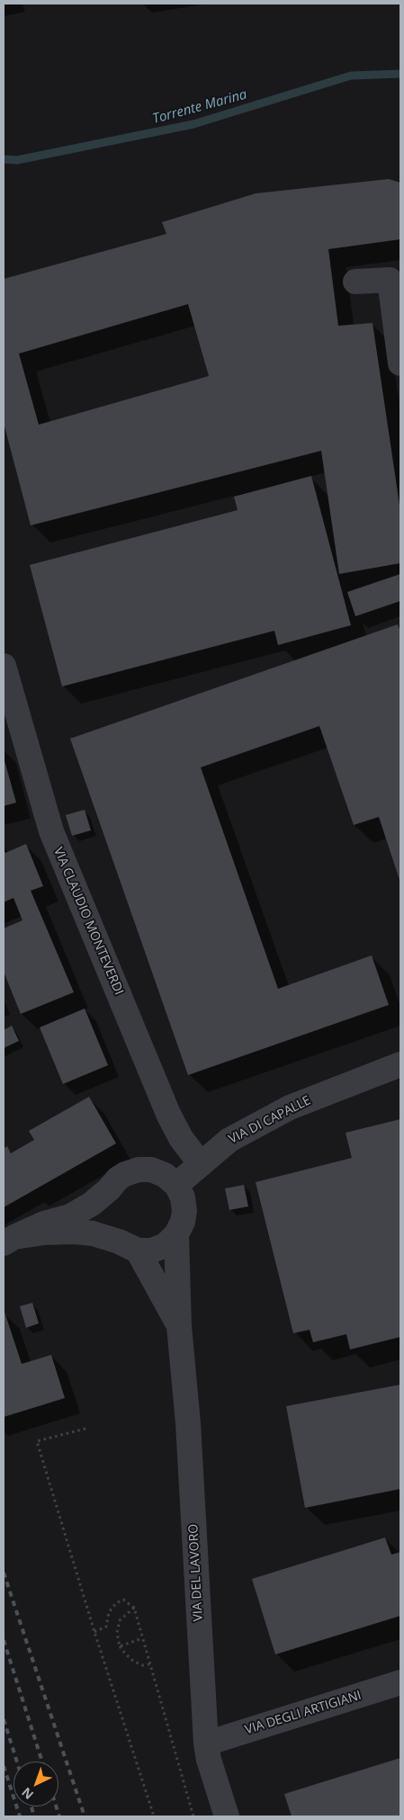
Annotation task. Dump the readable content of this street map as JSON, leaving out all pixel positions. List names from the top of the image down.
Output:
{
  "streets": {
    "street": [
      "VIA CLAUDIO MONTEVERDI",
      "VIA DI CAPALLE",
      "VIA DEL LAVORO",
      "VIA DEGLI ARTIGIANI"
    ]
  },
  "crossings": [
    ["VIA CLAUDIO MONTEVERDI", "VIA DI CAPALLE"],
    ["VIA DI CAPALLE", "VIA DEL LAVORO"],
    ["VIA DEL LAVORO", "VIA DEGLI ARTIGIANI"]
  ],
  "water": ["Torrente Marina"],
  "north": "bottom left"
}
